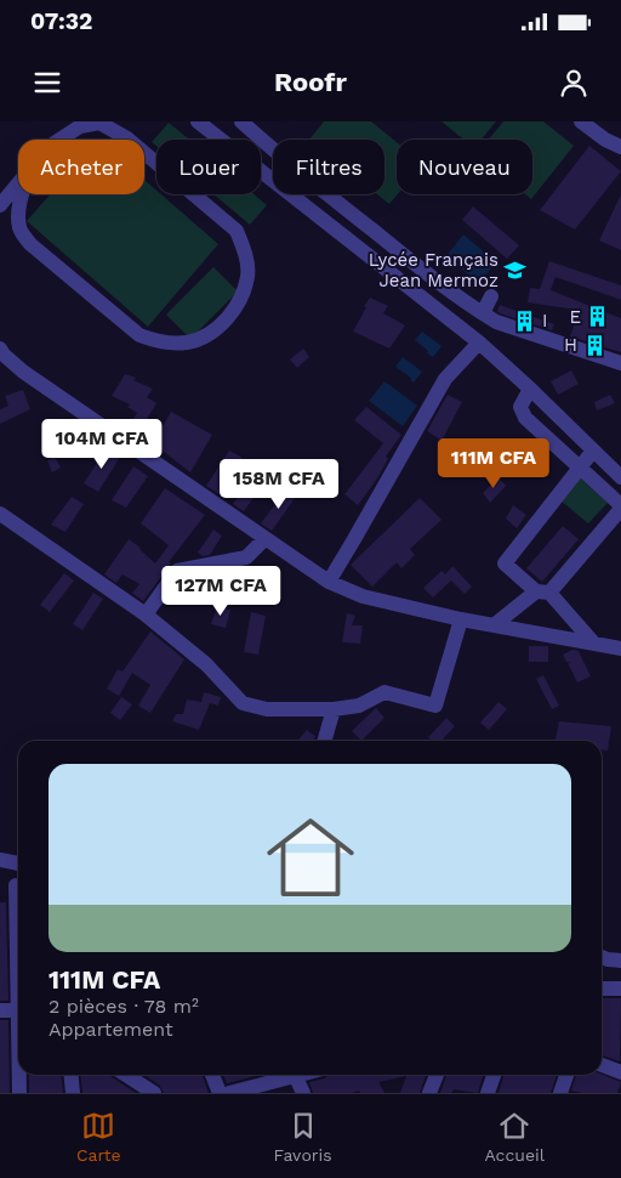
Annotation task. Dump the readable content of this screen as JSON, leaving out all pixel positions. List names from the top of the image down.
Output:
{
  "places": {
    "school or university": ["Lycée Français Jean Mermoz"],
    "building": ["E", "I", "H"]
  },
  "page": {
    "status": "07:32",
    "header": "Roofr",
    "chip": [
      "Acheter",
      "Louer",
      "Filtres",
      "Nouveau"
    ],
    "price": [
      "104M CFA",
      "111M CFA",
      "158M CFA",
      "127M CFA"
    ],
    "list": [
      {
        "name": "111M CFA",
        "note": "2 pièces · 78 m² · Appartement"
      }
    ],
    "tabs": ["Carte", "Favoris", "Accueil"]
  }
}
